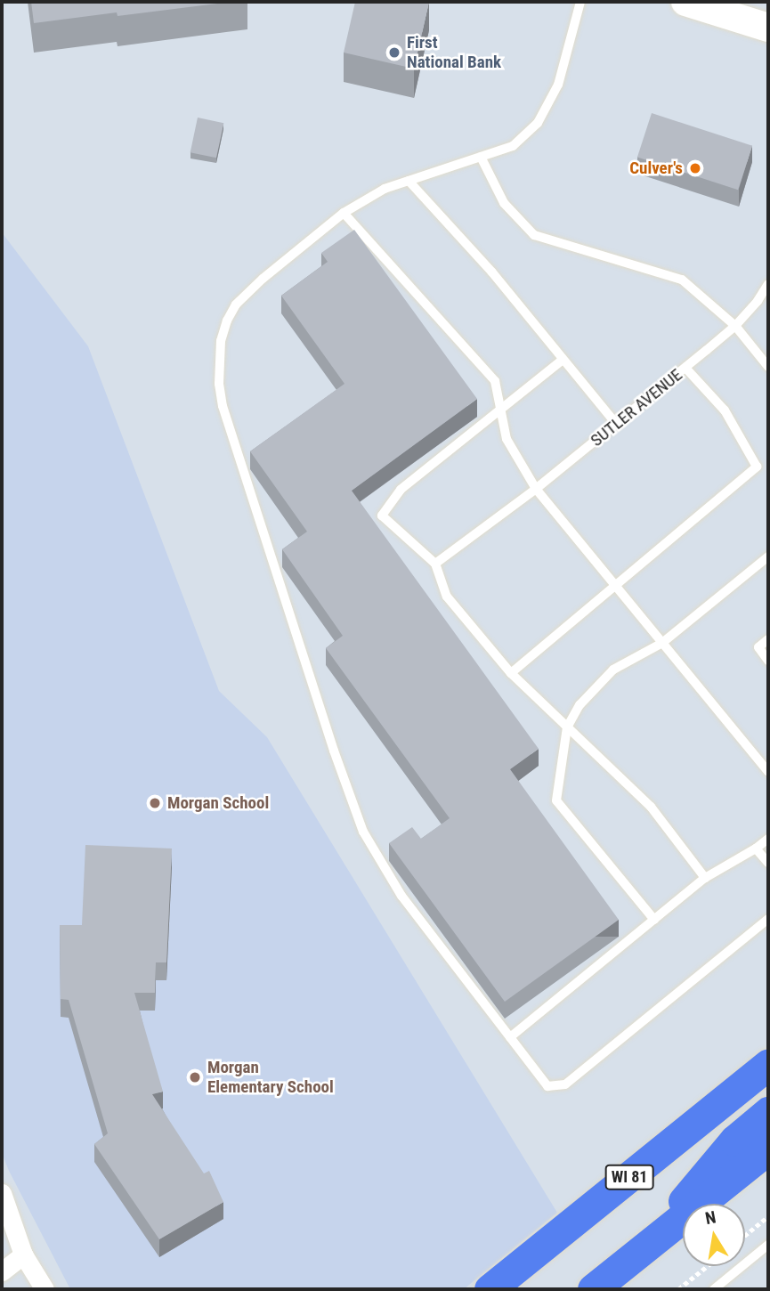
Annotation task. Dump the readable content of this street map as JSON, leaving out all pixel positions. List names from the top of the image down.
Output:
{
  "streets": {
    "main road": ["WI 81"],
    "lane": ["SUTLER AVENUE"]
  },
  "places": [
    "First National Bank",
    "Culver's",
    "Morgan School",
    "Morgan Elementary School"
  ],
  "north": "top"
}
